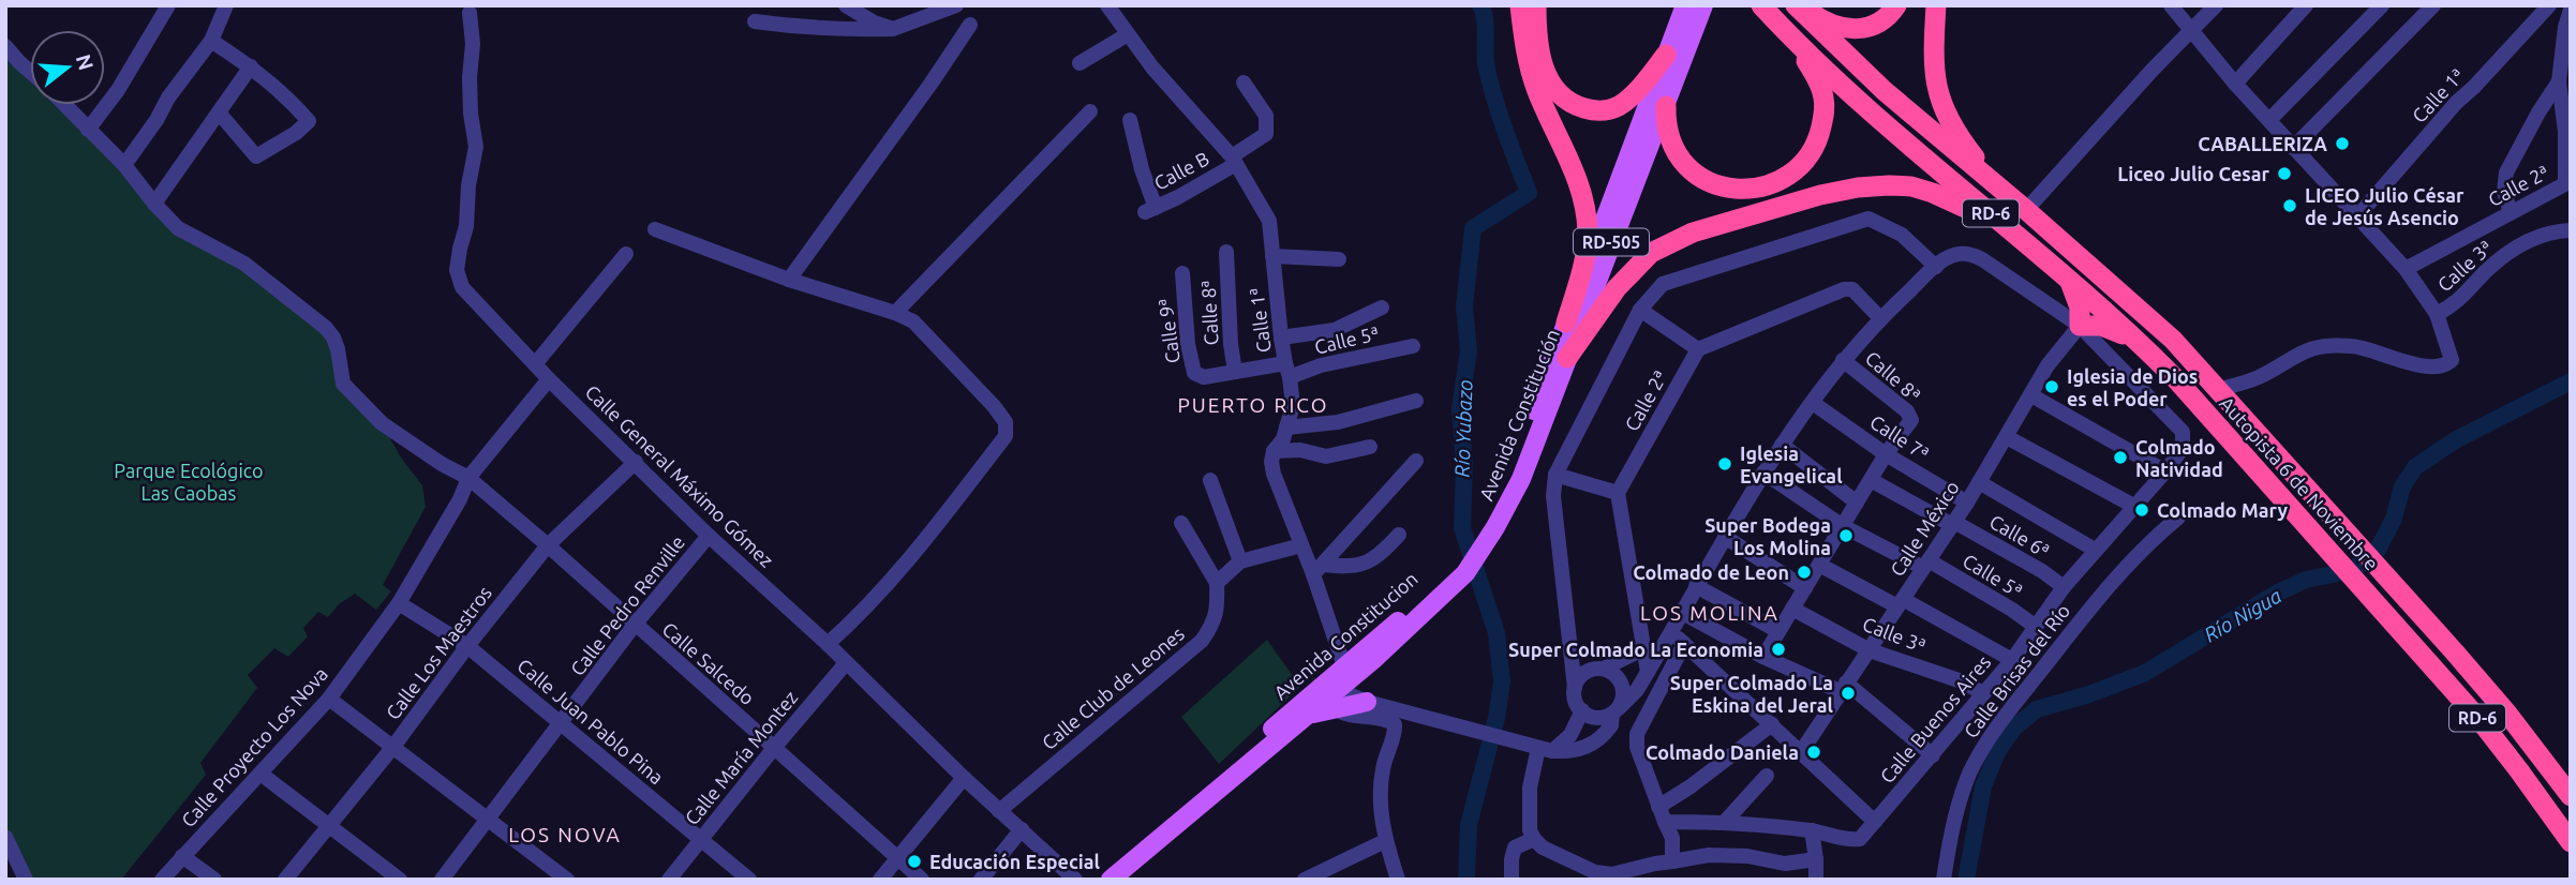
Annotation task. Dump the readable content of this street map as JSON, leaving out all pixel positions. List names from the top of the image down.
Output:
{
  "streets": {
    "highway": ["RD-6", "Autopista 6 de Noviembre"],
    "main road": ["RD-505", "Avenida Constitución", "Avenida Constitucion"],
    "street": [
      "Calle 1ª",
      "Calle B",
      "Calle 2ª",
      "Calle 3ª",
      "Calle 8ª",
      "Calle 9ª",
      "Calle 5ª",
      "Calle 7ª",
      "Calle General Máximo Gómez",
      "Calle México",
      "Calle 6ª",
      "Calle Pedro Renville",
      "Calle Los Maestros",
      "Calle Salcedo",
      "Calle Brisas del Río",
      "Calle Club de Leones",
      "Calle Buenos Aires",
      "Calle Juan Pablo Pina",
      "Calle Proyecto Los Nova",
      "Calle María Montez"
    ]
  },
  "crossings": [
    ["Calle 1ª", "Calle B"],
    ["Calle 1ª", "Calle 3ª"],
    ["Calle 1ª", "Calle 5ª"],
    ["Calle 2ª", "Calle 3ª"],
    ["RD-505", "Avenida Constitucion"],
    ["Calle 3ª", "Calle México"],
    ["Calle 3ª", "Calle Buenos Aires"],
    ["Calle 8ª", "Calle 9ª"],
    ["Calle 8ª", "Calle 7ª"],
    ["Calle 5ª", "Calle México"],
    ["Calle 5ª", "Calle Buenos Aires"],
    ["Avenida Constitución", "Avenida Constitucion"],
    ["Calle 7ª", "Calle México"],
    ["Calle General Máximo Gómez", "Calle Pedro Renville"],
    ["Calle General Máximo Gómez", "Calle Los Maestros"],
    ["Calle General Máximo Gómez", "Calle Club de Leones"],
    ["Calle General Máximo Gómez", "Calle Proyecto Los Nova"],
    ["Calle General Máximo Gómez", "Calle María Montez"],
    ["Calle México", "Calle 6ª"],
    ["Calle México", "Calle Buenos Aires"],
    ["Calle 6ª", "Calle Buenos Aires"],
    ["Calle Pedro Renville", "Calle Salcedo"],
    ["Calle Pedro Renville", "Calle Juan Pablo Pina"],
    ["Calle Los Maestros", "Calle Salcedo"],
    ["Calle Los Maestros", "Calle Juan Pablo Pina"],
    ["Calle Salcedo", "Calle Proyecto Los Nova"],
    ["Calle Salcedo", "Calle María Montez"],
    ["Calle Juan Pablo Pina", "Calle Proyecto Los Nova"],
    ["Calle Juan Pablo Pina", "Calle María Montez"]
  ],
  "districts": ["PUERTO RICO", "LOS MOLINA", "LOS NOVA"],
  "water": ["Río Yubazo", "Río Nigua"],
  "parks": ["Parque Ecológico Las Caobas"],
  "places": [
    "CABALLERIZA",
    "Liceo Julio Cesar",
    "LICEO Julio César de Jesús Asencio",
    "Iglesia de Dios es el Poder",
    "Colmado Natividad",
    "Iglesia Evangelical",
    "Colmado Mary",
    "Super Bodega Los Molina",
    "Colmado de Leon",
    "Super Colmado La Economia",
    "Super Colmado La Eskina del Jeral",
    "Colmado Daniela",
    "Educación Especial"
  ],
  "north": "right"
}
